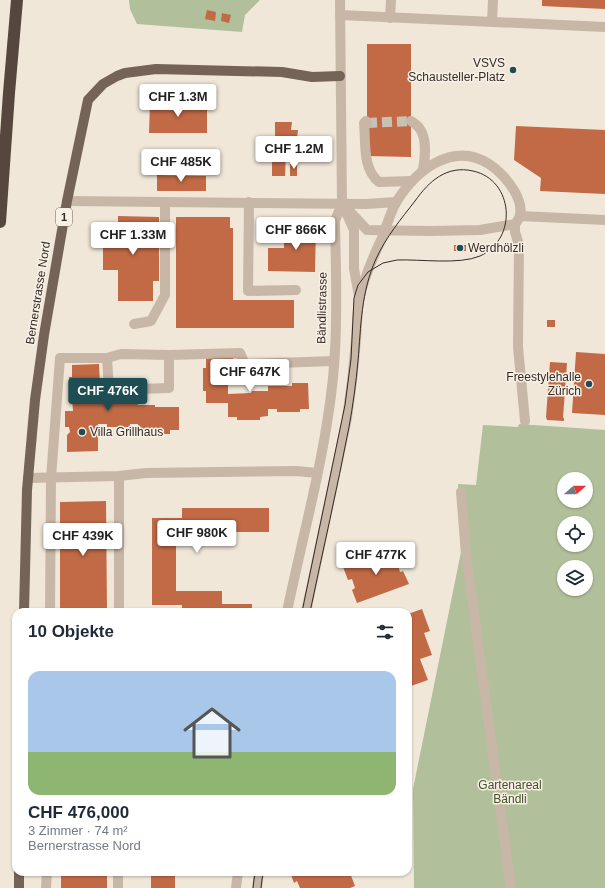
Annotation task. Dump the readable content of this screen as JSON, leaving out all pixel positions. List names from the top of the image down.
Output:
{
  "streets": {
    "main road": ["1", "Bernerstrasse Nord"],
    "street": ["Bändlistrasse"]
  },
  "crossings": [
    ["Bernerstrasse Nord", "Bändlistrasse"]
  ],
  "parks": ["Gartenareal Bändli"],
  "places": [
    "VSVS Schausteller-Platz",
    "Werdhölzli",
    "Freestylehalle Zürich",
    "Villa Grillhaus"
  ],
  "north": "right",
  "page": {
    "price": [
      "CHF 1.3M",
      "CHF 1.2M",
      "CHF 485K",
      "CHF 866K",
      "CHF 1.33M",
      "CHF 647K",
      "CHF 476K",
      "CHF 980K",
      "CHF 439K",
      "CHF 477K"
    ],
    "heading": "10 Objekte",
    "list": [
      {
        "name": "CHF 476,000",
        "note": "3 Zimmer · 74 m² · Bernerstrasse Nord"
      }
    ]
  }
}
